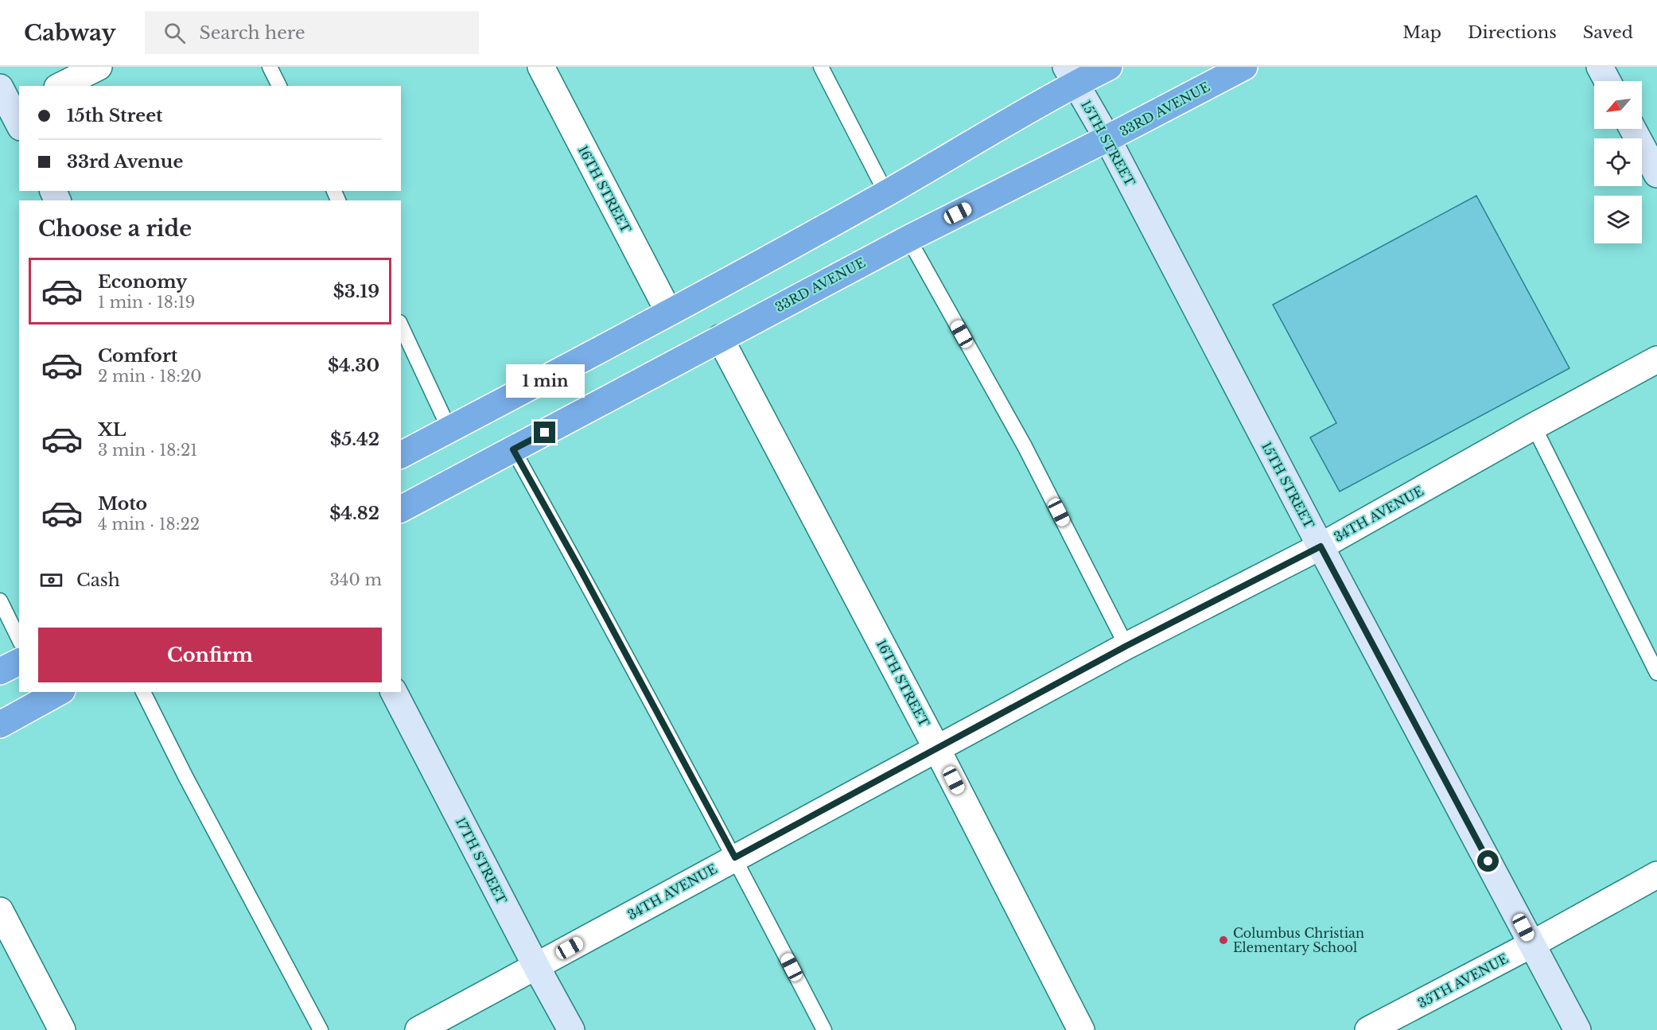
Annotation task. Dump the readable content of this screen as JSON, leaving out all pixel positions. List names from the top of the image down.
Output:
{
  "streets": {
    "highway": ["33RD AVENUE"],
    "street": [
      "15TH STREET",
      "16TH STREET",
      "34TH AVENUE",
      "17TH STREET",
      "35TH AVENUE"
    ]
  },
  "crossings": [
    ["33RD AVENUE", "15TH STREET"],
    ["33RD AVENUE", "16TH STREET"],
    ["15TH STREET", "34TH AVENUE"],
    ["15TH STREET", "35TH AVENUE"],
    ["16TH STREET", "34TH AVENUE"],
    ["34TH AVENUE", "17TH STREET"]
  ],
  "places": ["Columbus Christian Elementary School"],
  "north": "bottom left",
  "page": {
    "header": "Cabway",
    "search": "Search here",
    "nav": ["Map", "Directions", "Saved"],
    "banner": ["15th Street", "33rd Avenue"],
    "heading": "Choose a ride",
    "list": [
      {
        "name": "Economy",
        "note": "1 min · 18:19",
        "value": "$3.19"
      },
      {
        "name": "Comfort",
        "note": "2 min · 18:20",
        "value": "$4.30"
      },
      {
        "name": "XL",
        "note": "3 min · 18:21",
        "value": "$5.42"
      },
      {
        "name": "Moto",
        "note": "4 min · 18:22",
        "value": "$4.82"
      }
    ],
    "bubble": "1 min",
    "pay": ["Cash", "340 m"],
    "buttons": "Confirm"
  }
}
